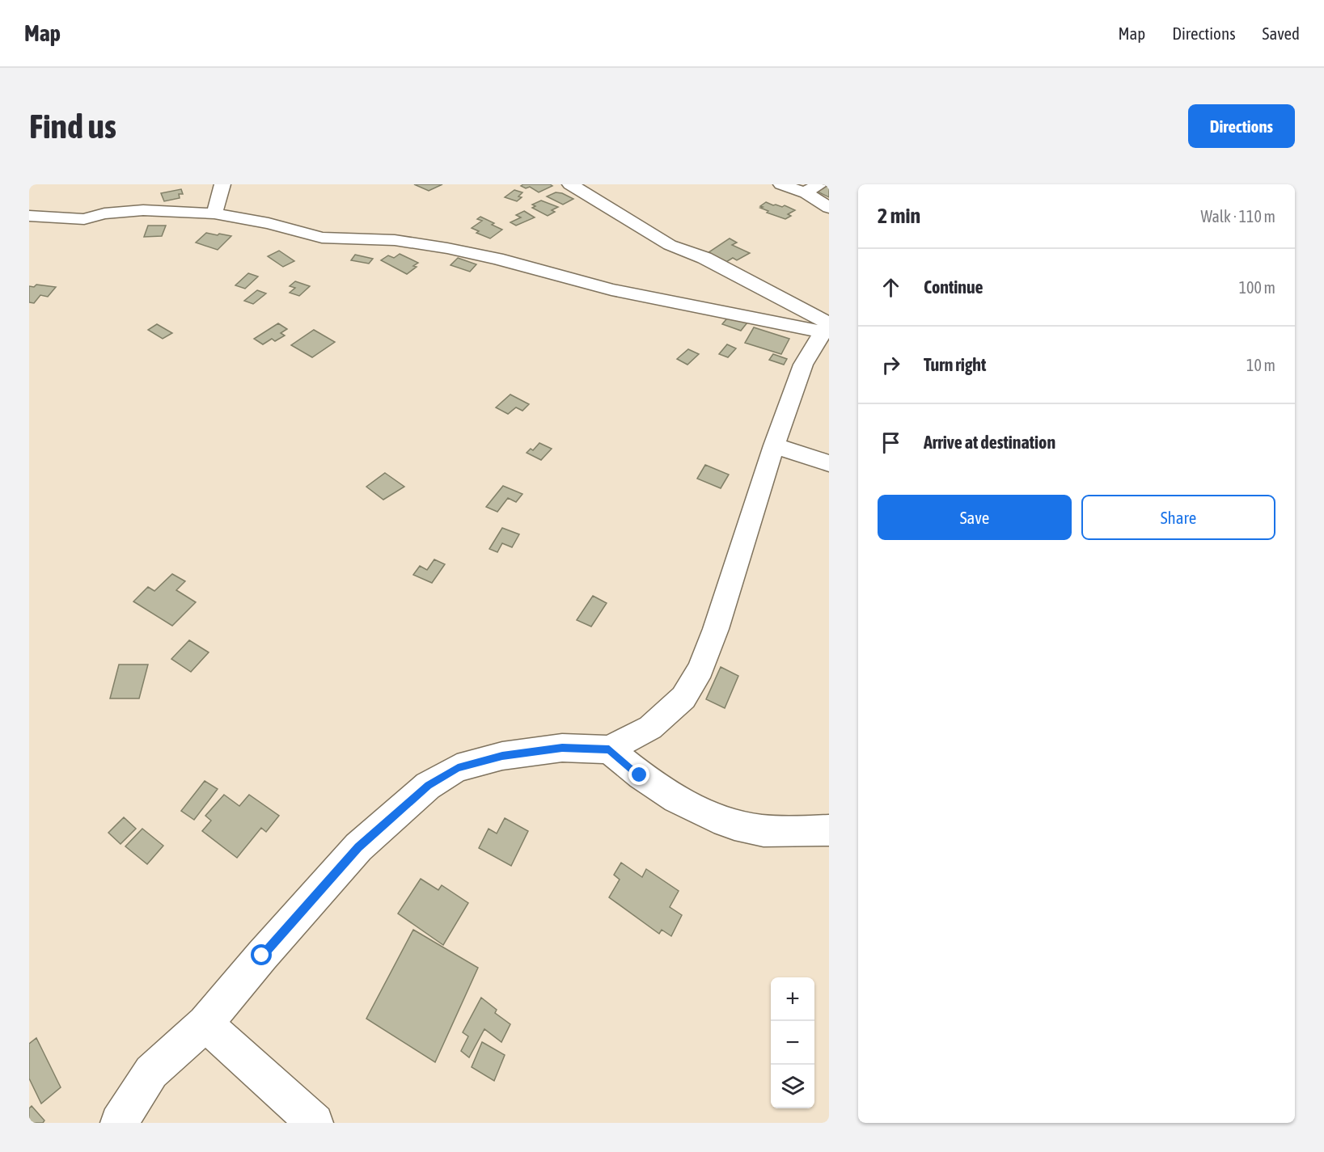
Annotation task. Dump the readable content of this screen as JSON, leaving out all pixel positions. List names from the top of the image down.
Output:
{
  "page": {
    "header": "Map",
    "nav": ["Map", "Directions", "Saved"],
    "buttons": [
      "Directions",
      ["Save", "Share"]
    ],
    "title": "Find us",
    "heading": ["2 min", "Walk · 110 m"],
    "list": [
      ["Continue", "100 m"],
      ["Turn right", "10 m"],
      "Arrive at destination"
    ],
    "map_buttons": ["+", "−"]
  }
}
